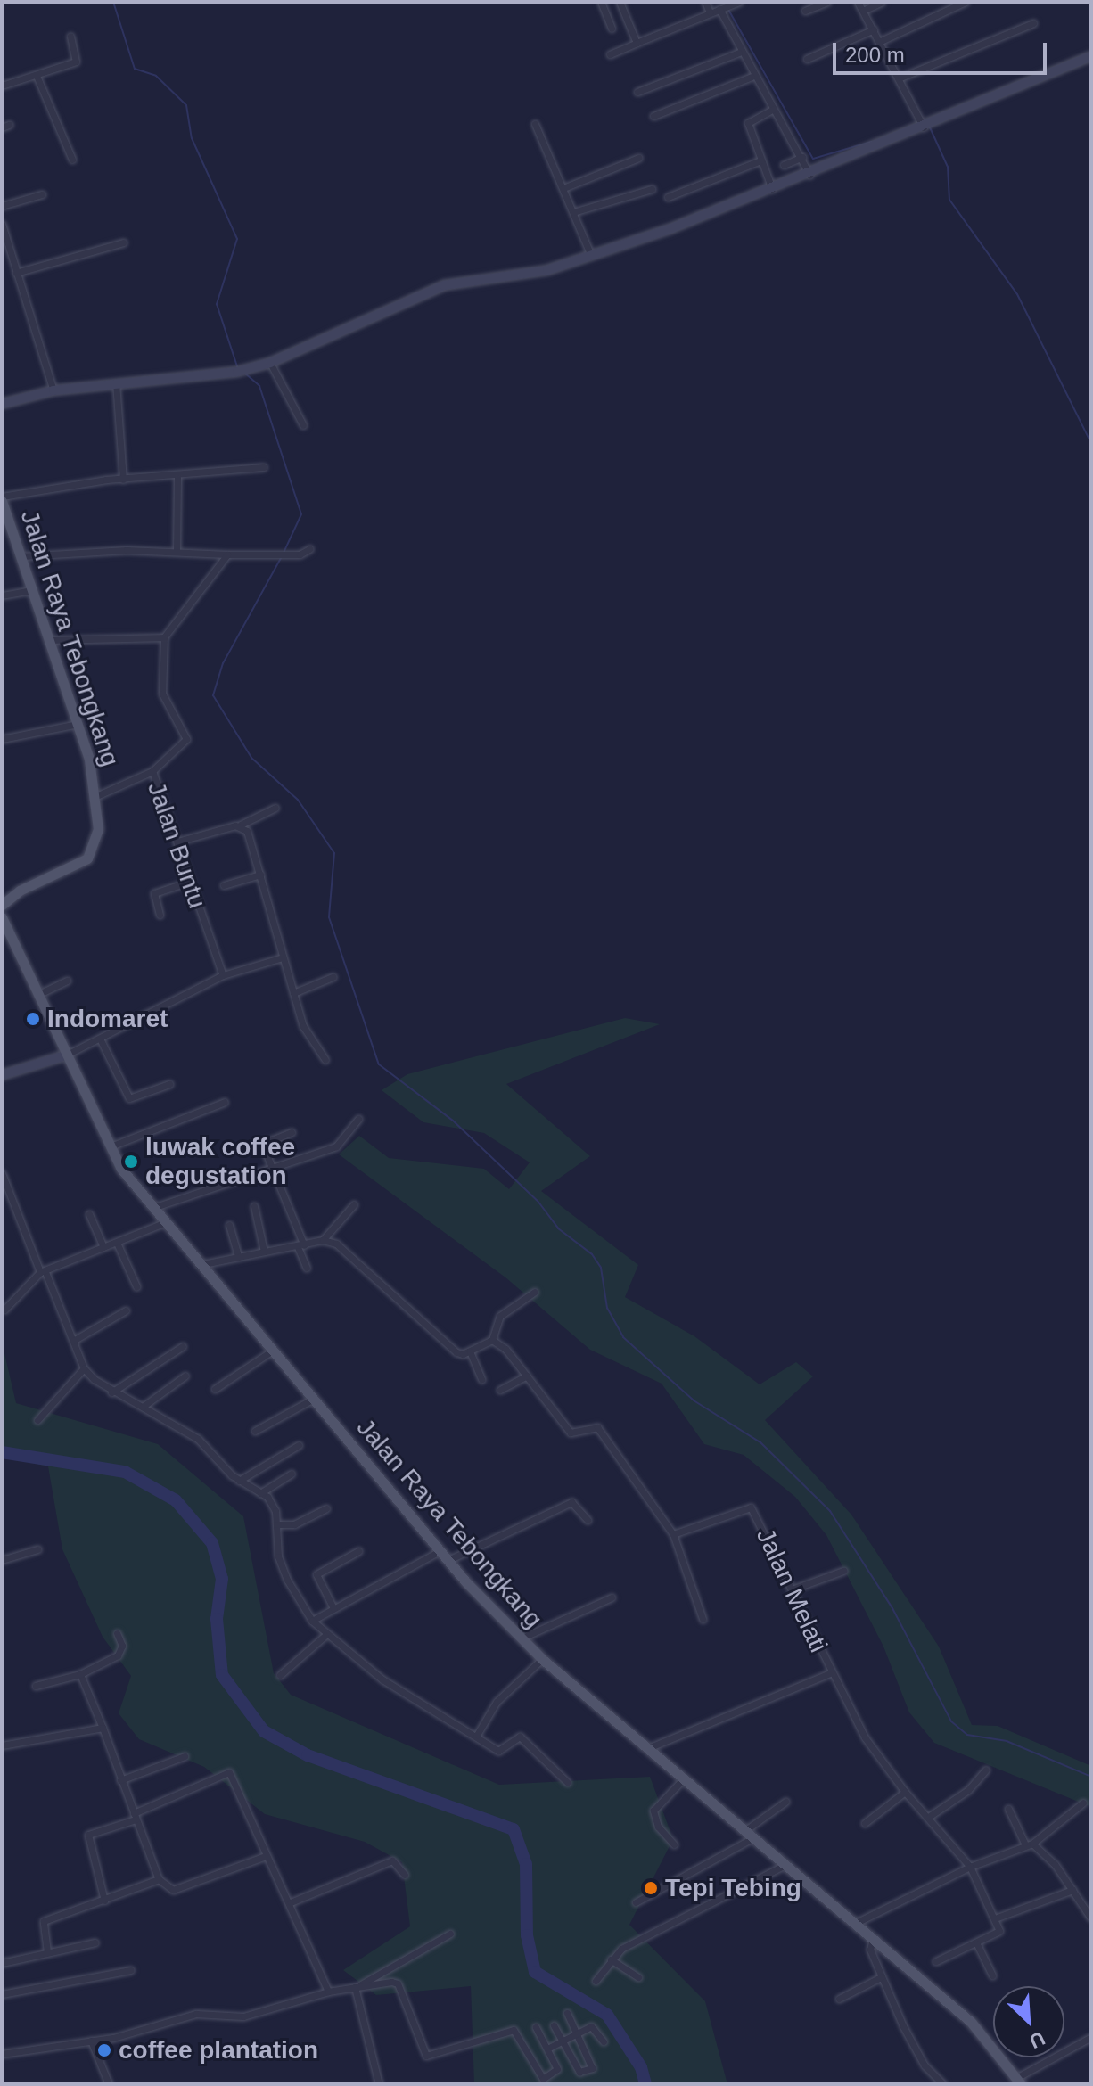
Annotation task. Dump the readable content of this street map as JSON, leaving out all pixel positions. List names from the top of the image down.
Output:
{
  "streets": {
    "main road": ["Jalan Raya Tebongkang"],
    "street": ["Jalan Buntu", "Jalan Melati"]
  },
  "crossings": [
    ["Jalan Raya Tebongkang", "Jalan Buntu"]
  ],
  "places": [
    "Indomaret",
    "luwak coffee degustation",
    "Tepi Tebing",
    "coffee plantation"
  ],
  "scale_bar": "200 m",
  "north": "bottom right"
}
